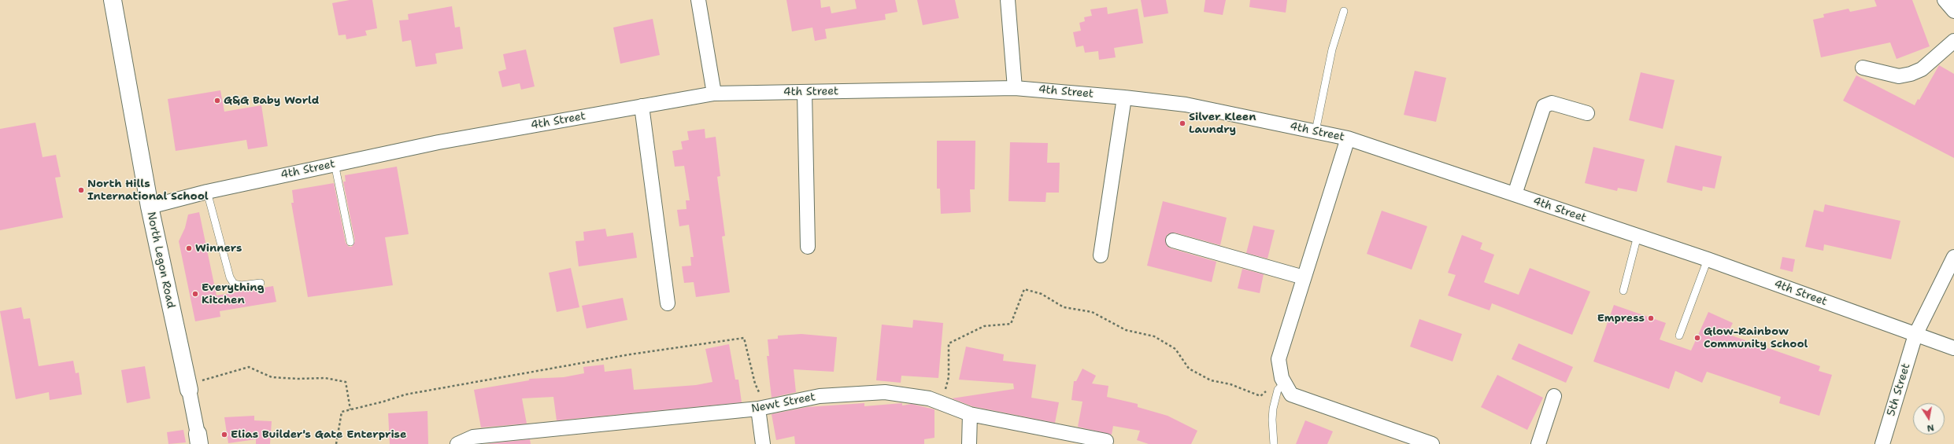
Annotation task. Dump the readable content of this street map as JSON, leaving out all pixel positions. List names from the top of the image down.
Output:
{
  "streets": {
    "street": [
      "4th Street",
      "North Legon Road",
      "5th Street",
      "Newt Street"
    ]
  },
  "crossings": [
    ["4th Street", "North Legon Road"],
    ["4th Street", "5th Street"]
  ],
  "places": [
    "G&G Baby World",
    "Silver Kleen Laundry",
    "North Hills International School",
    "Winners",
    "Everything Kitchen",
    "Empress",
    "Glow-Rainbow Community School",
    "Elias Builder's Gate Enterprise"
  ],
  "north": "bottom"
}
